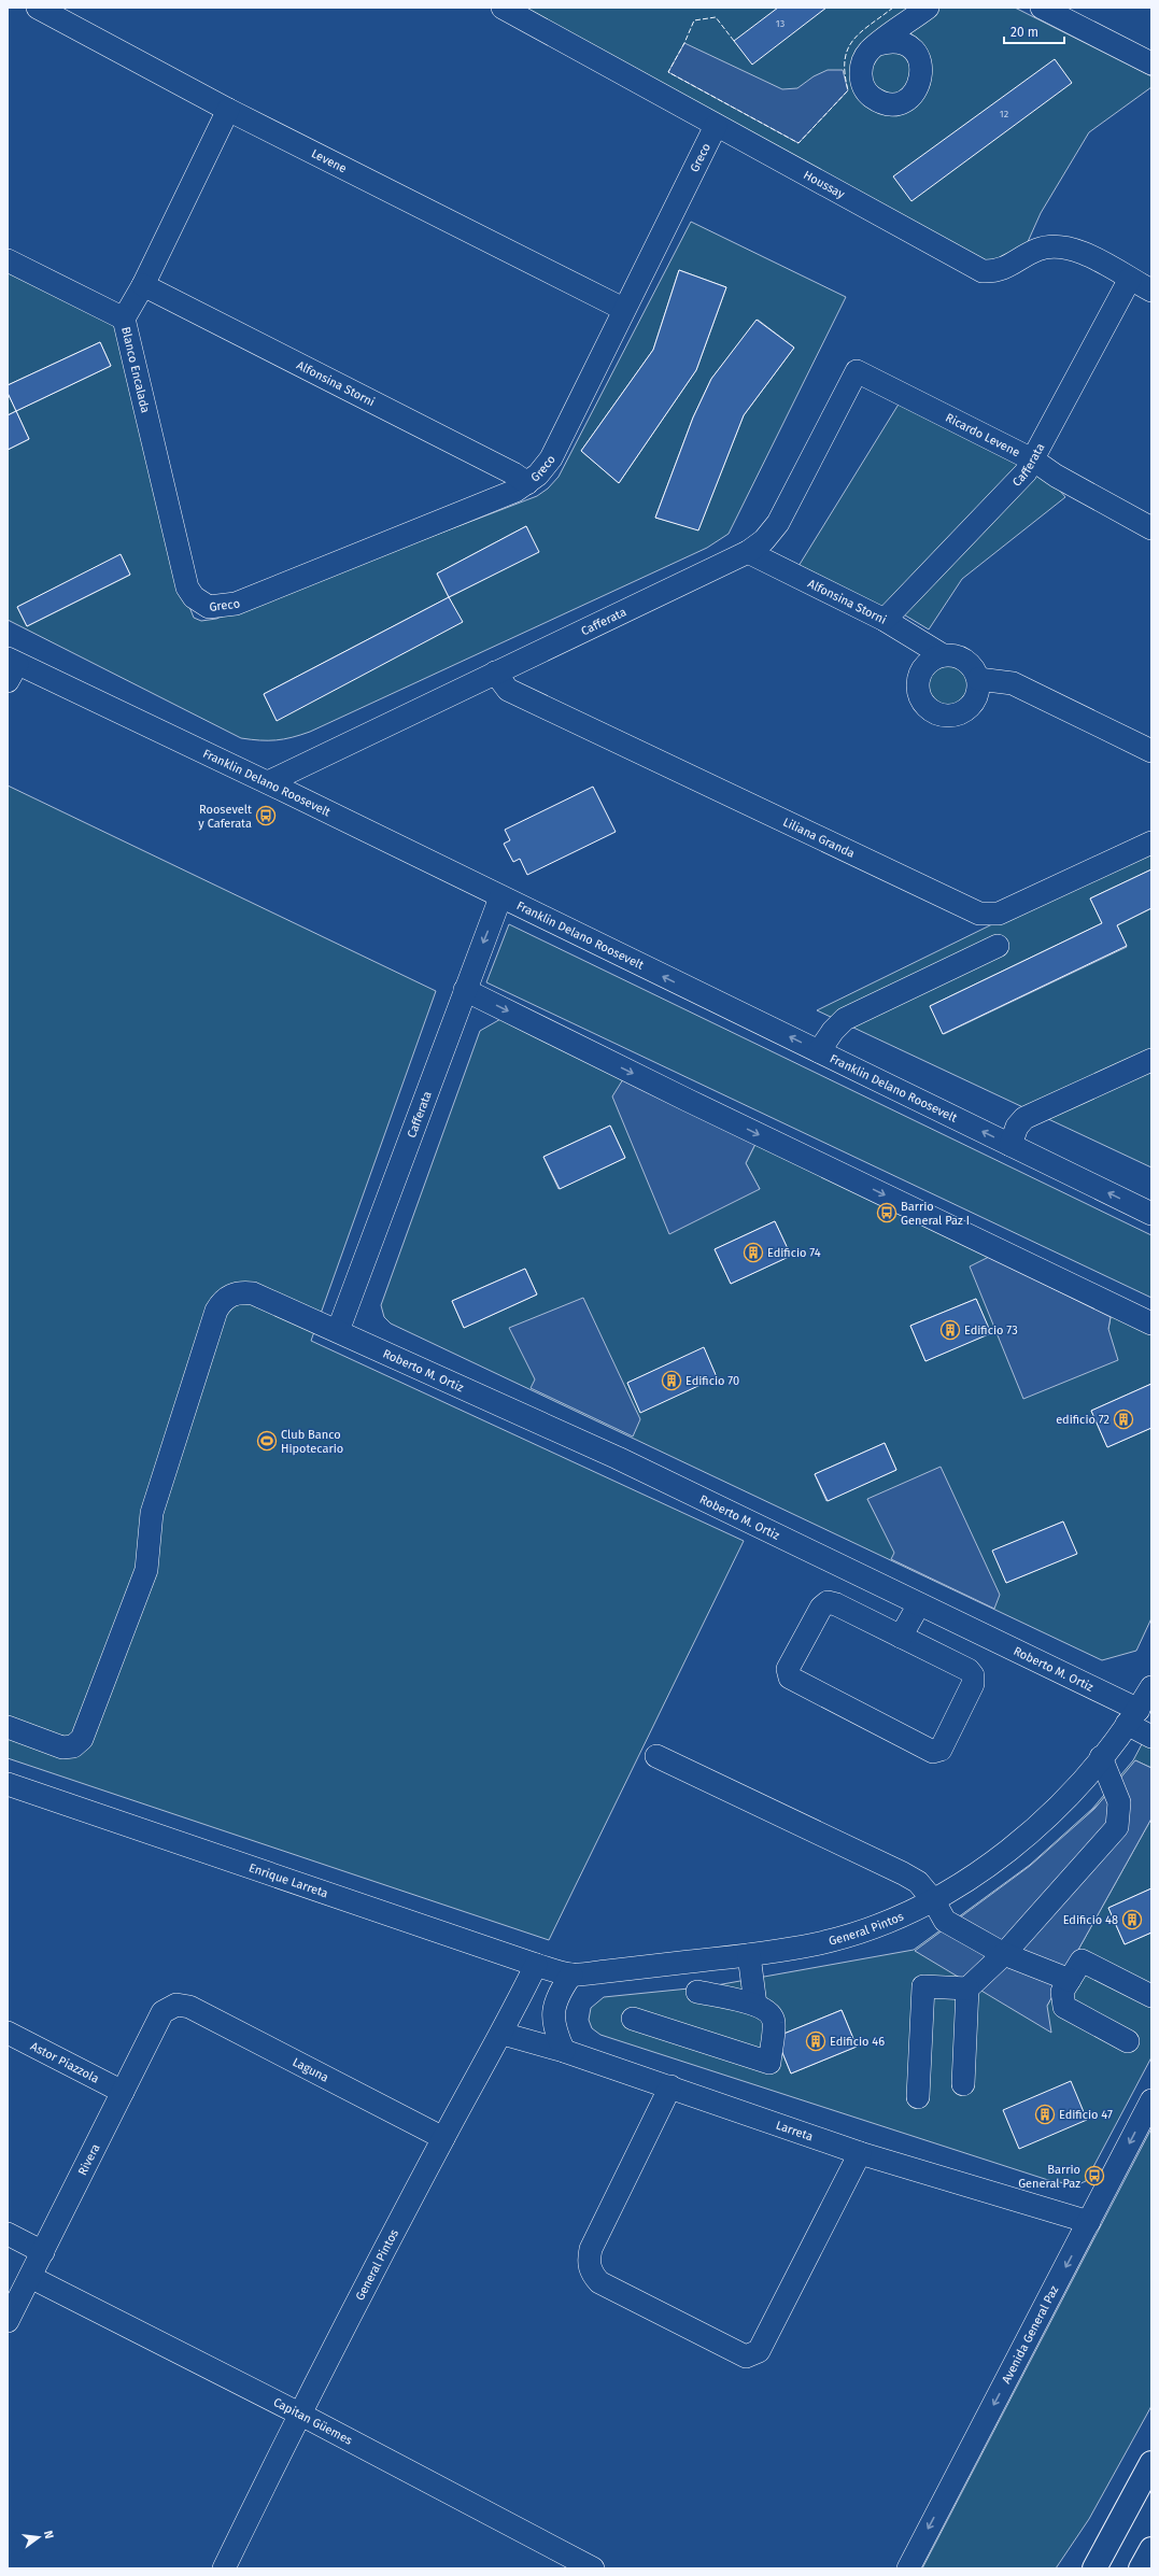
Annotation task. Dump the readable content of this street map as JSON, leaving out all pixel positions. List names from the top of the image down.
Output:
{
  "streets": {
    "street": [
      "Greco",
      "Levene",
      "Houssay",
      "Blanco Encalada",
      "Alfonsina Storni",
      "Ricardo Levene",
      "Cafferata",
      "Franklin Delano Roosevelt",
      "Liliana Granda",
      "Roberto M. Ortiz",
      "Enrique Larreta",
      "General Pintos",
      "Astor Piazzola",
      "Laguna",
      "Larreta",
      "Rivera",
      "Avenida General Paz",
      "Capitan Güemes"
    ]
  },
  "crossings": [
    ["Greco", "Levene"],
    ["Greco", "Houssay"],
    ["Greco", "Blanco Encalada"],
    ["Greco", "Alfonsina Storni"],
    ["Levene", "Blanco Encalada"],
    ["Houssay", "Cafferata"],
    ["Blanco Encalada", "Alfonsina Storni"],
    ["Alfonsina Storni", "Cafferata"],
    ["Ricardo Levene", "Cafferata"],
    ["Cafferata", "Franklin Delano Roosevelt"],
    ["Cafferata", "Liliana Granda"],
    ["Cafferata", "Roberto M. Ortiz"],
    ["Roberto M. Ortiz", "General Pintos"],
    ["Enrique Larreta", "General Pintos"],
    ["General Pintos", "Laguna"],
    ["General Pintos", "Larreta"],
    ["General Pintos", "Capitan Güemes"],
    ["Astor Piazzola", "Rivera"],
    ["Laguna", "Rivera"],
    ["Larreta", "Avenida General Paz"],
    ["Rivera", "Capitan Güemes"]
  ],
  "one_way": ["Avenida General Paz"],
  "places": {
    "bus stop": ["Roosevelt y Caferata", "Barrio General Paz I", "Barrio General Paz"],
    "building": [
      "Edificio 74",
      "Edificio 73",
      "Edificio 70",
      "edificio 72",
      "Edificio 48",
      "Edificio 46",
      "Edificio 47"
    ],
    "sports": ["Club Banco Hipotecario"]
  },
  "house_numbers": ["13", "12"],
  "scale_bar": "20 m",
  "north": "right"
}
